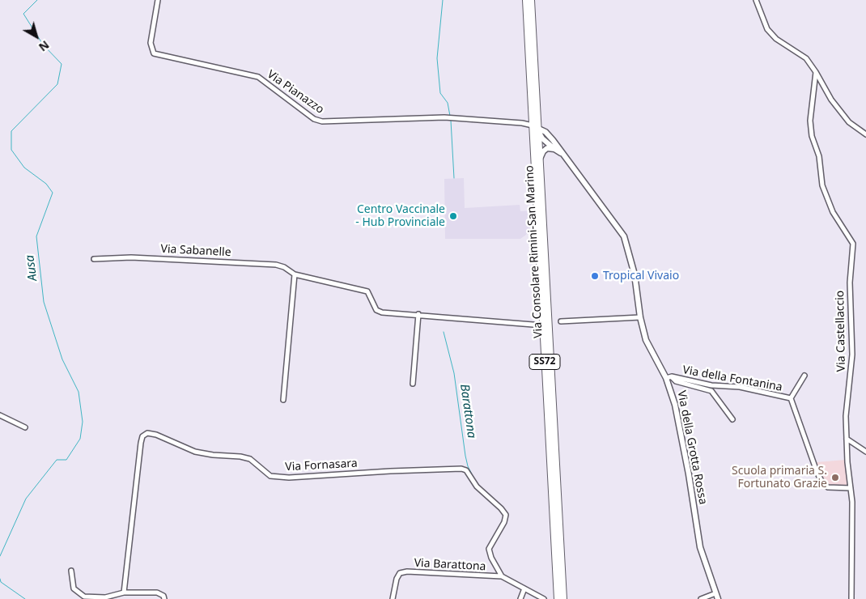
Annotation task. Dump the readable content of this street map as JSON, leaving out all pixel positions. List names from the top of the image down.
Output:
{
  "streets": {
    "main road": ["Via Consolare Rimini-San Marino", "SS72"],
    "street": [
      "Via Pianazzo",
      "Via Sabanelle",
      "Via Castellaccio",
      "Via della Fontanina",
      "Via della Grotta Rossa",
      "Via Fornasara",
      "Via Barattona"
    ]
  },
  "crossings": [
    ["Via Pianazzo", "Via Consolare Rimini-San Marino"],
    ["Via Pianazzo", "Via della Grotta Rossa"],
    ["Via Sabanelle", "Via Consolare Rimini-San Marino"],
    ["Via Consolare Rimini-San Marino", "Via della Grotta Rossa"],
    ["Via Castellaccio", "Via della Fontanina"],
    ["Via della Fontanina", "Via della Grotta Rossa"],
    ["Via Fornasara", "Via Barattona"]
  ],
  "water": ["Ausa", "Barattona"],
  "places": ["Centro Vaccinale - Hub Provinciale", "Tropical Vivaio", "Scuola primaria S. Fortunato Grazie"],
  "north": "bottom right"
}
